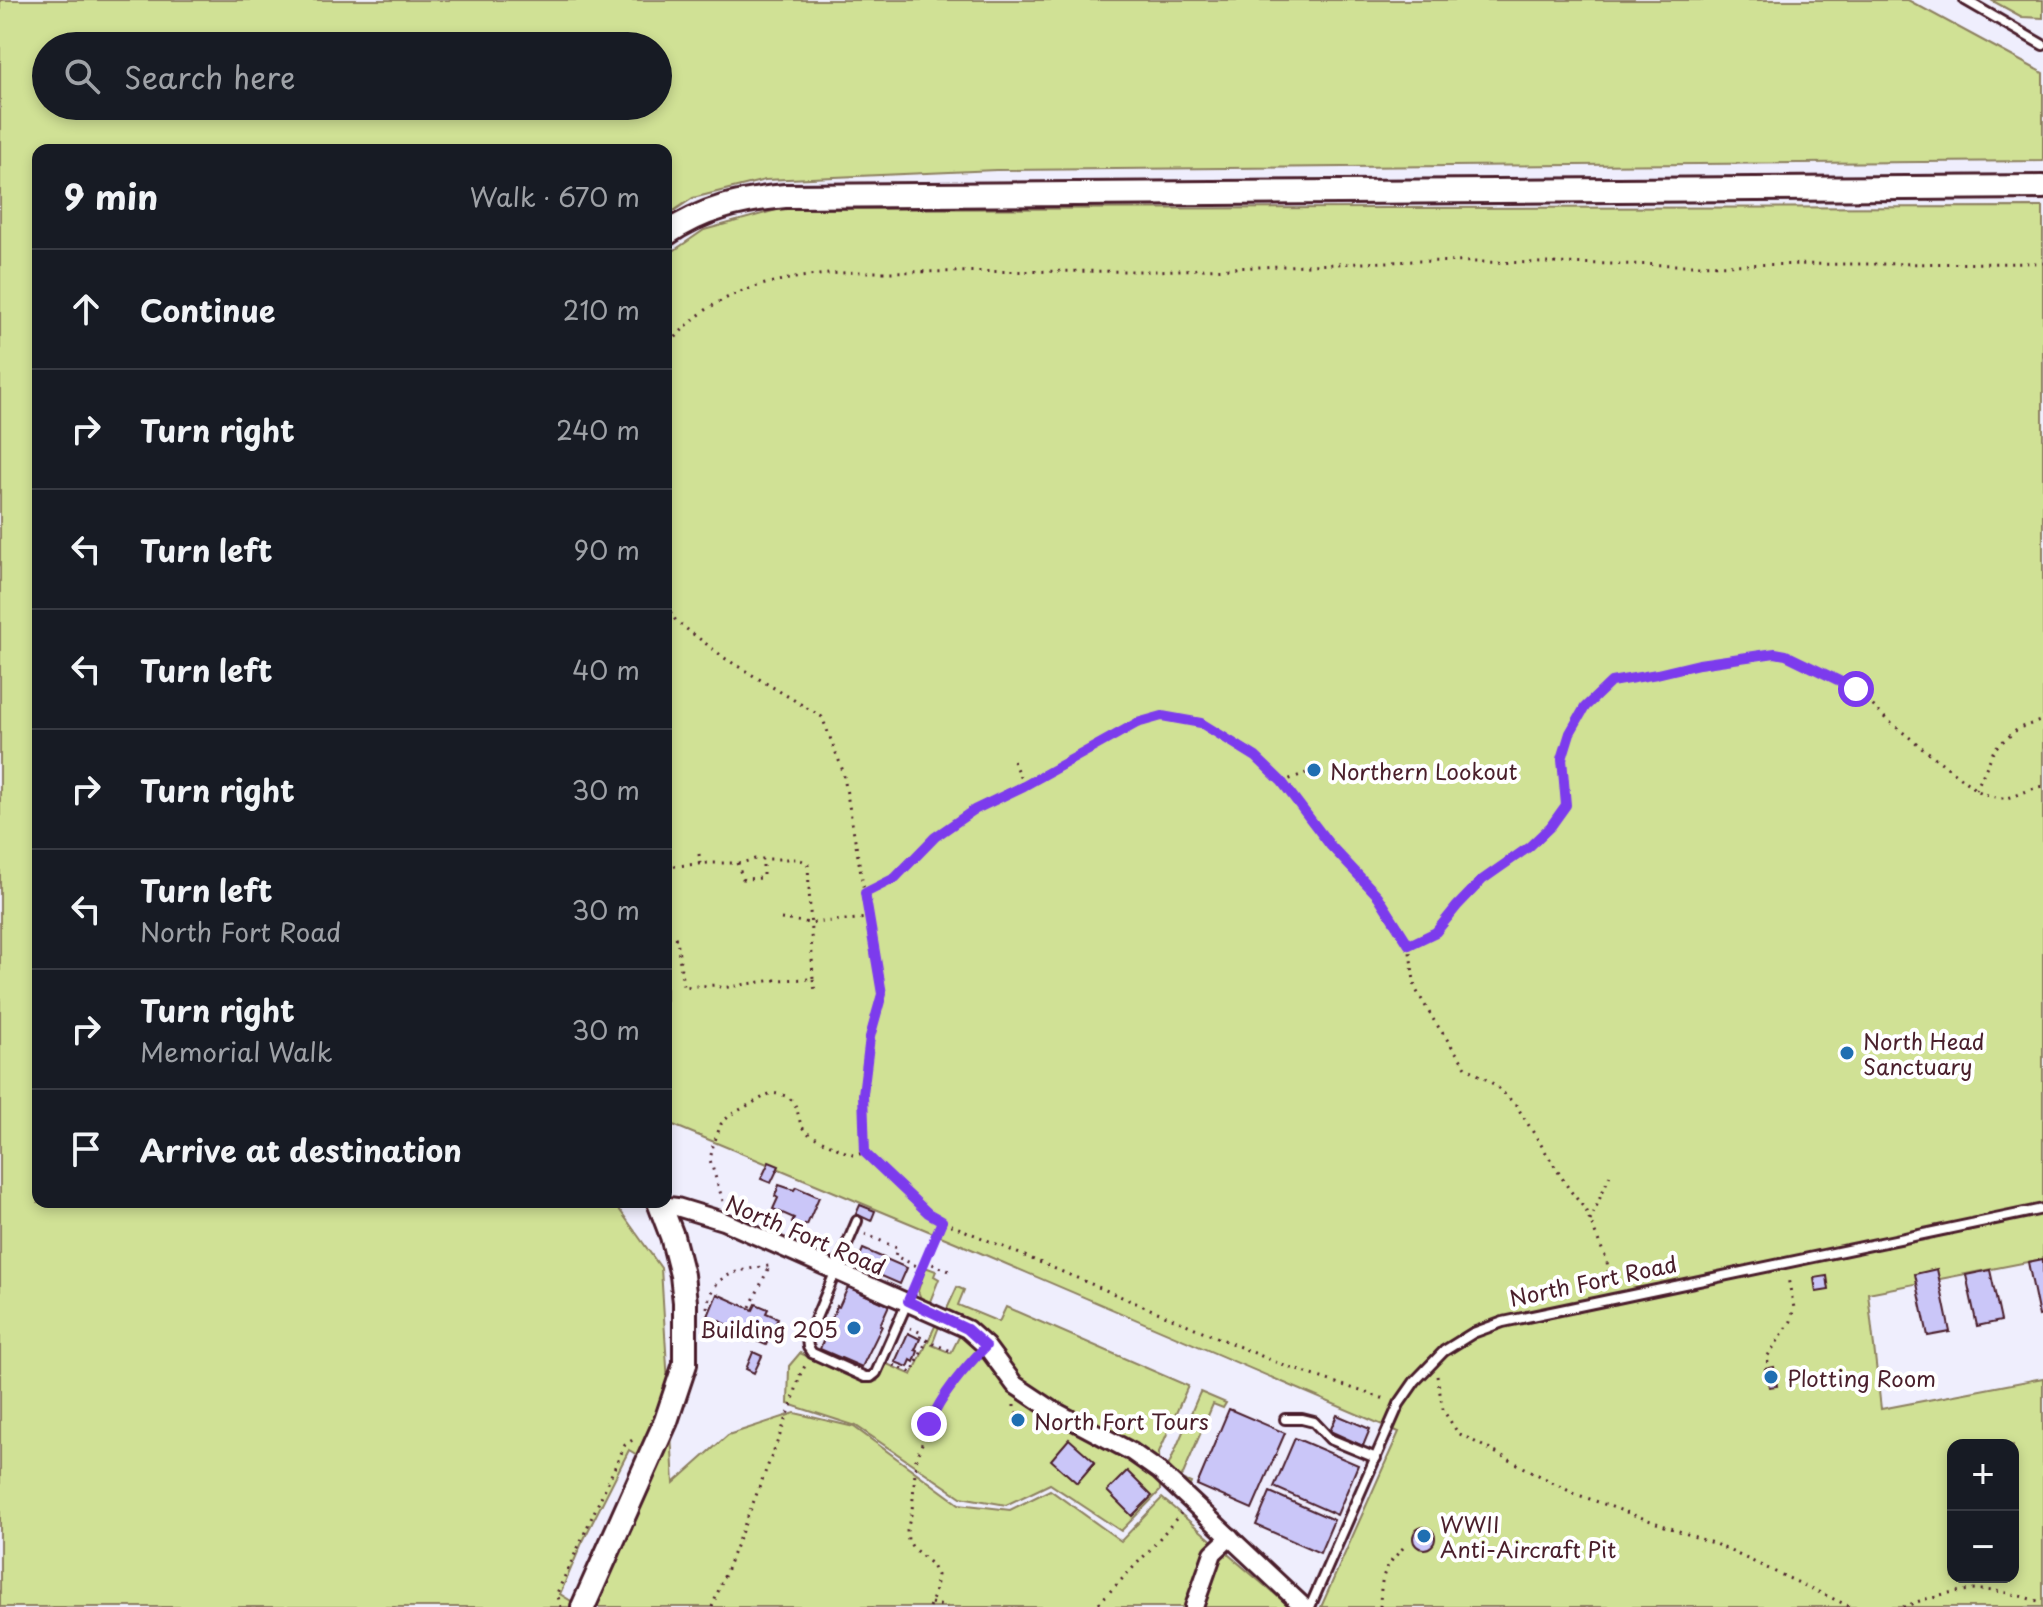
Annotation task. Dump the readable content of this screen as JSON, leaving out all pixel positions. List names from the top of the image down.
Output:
{
  "streets": {
    "street": ["North Fort Road"]
  },
  "places": [
    "Northern Lookout",
    "North Head Sanctuary",
    "Building 205",
    "Plotting Room",
    "North Fort Tours",
    "WWII Anti-Aircraft Pit"
  ],
  "page": {
    "search": "Search here",
    "heading": ["9 min", "Walk · 670 m"],
    "list": [
      ["Continue", "210 m"],
      ["Turn right", "240 m"],
      ["Turn left", "90 m"],
      ["Turn left", "40 m"],
      ["Turn right", "30 m"],
      ["Turn left", "North Fort Road", "30 m"],
      ["Turn right", "Memorial Walk", "30 m"],
      "Arrive at destination"
    ],
    "map_buttons": ["+", "−"]
  }
}
